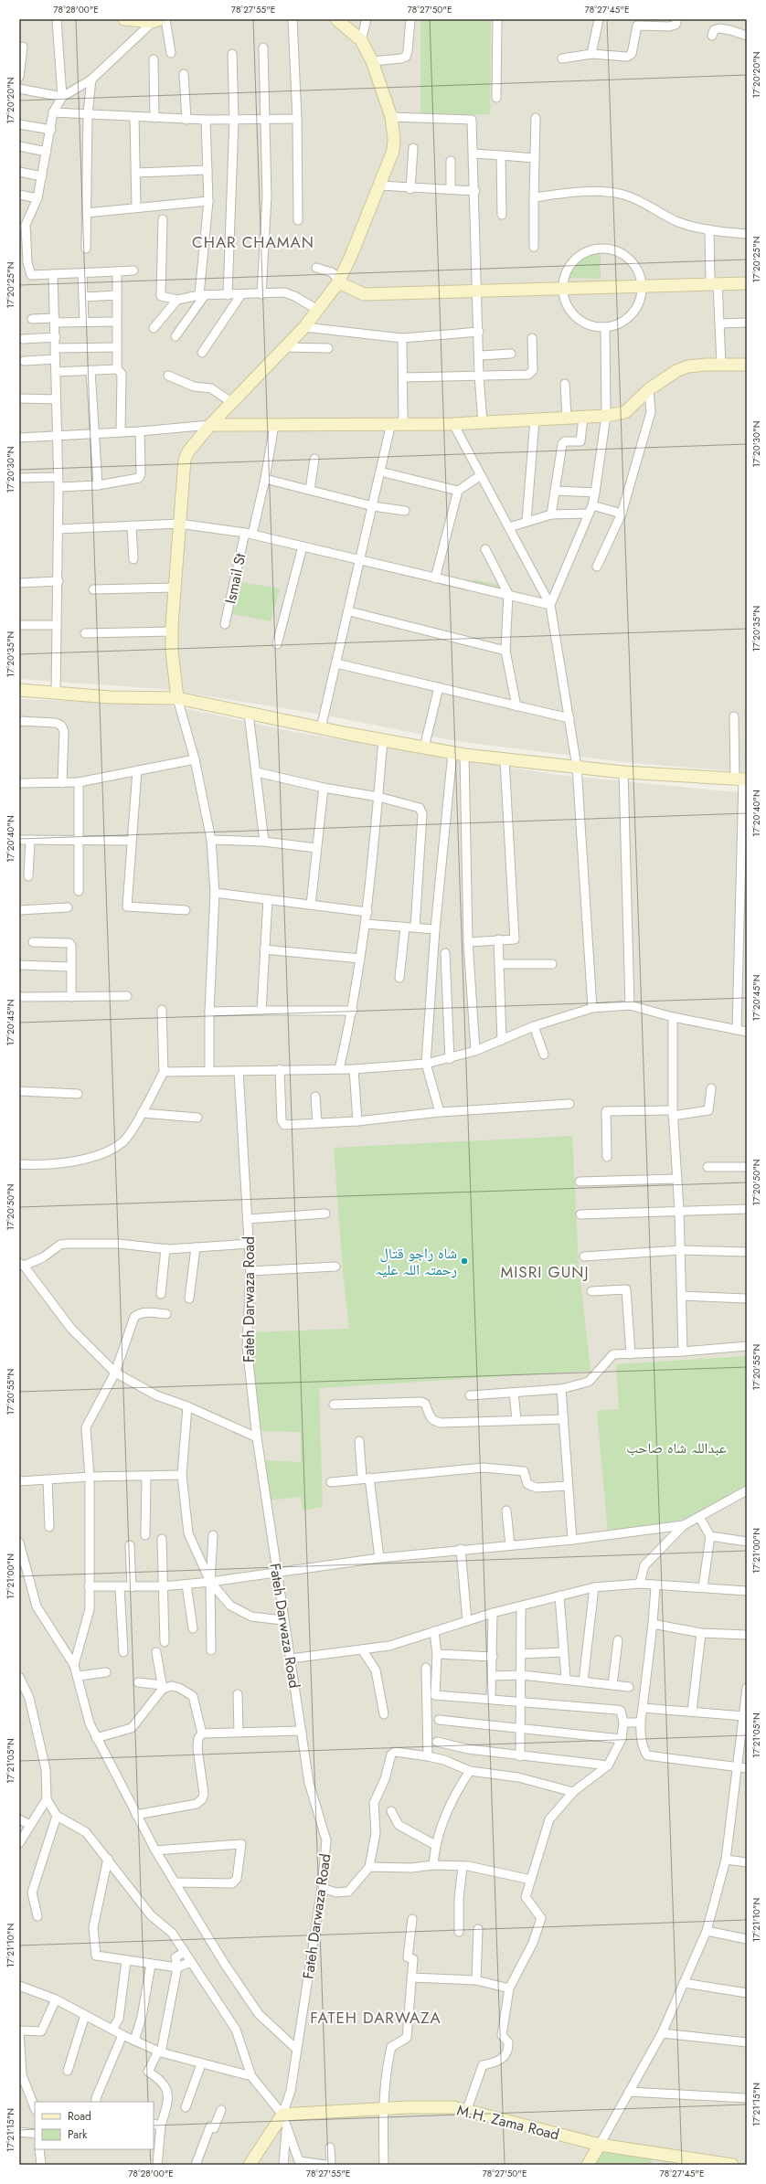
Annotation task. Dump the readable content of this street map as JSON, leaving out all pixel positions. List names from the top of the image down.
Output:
{
  "streets": {
    "street": ["Ismail St", "Fateh Darwaza Road", "M.H. Zama Road"]
  },
  "crossings": [
    ["Fateh Darwaza Road", "M.H. Zama Road"]
  ],
  "districts": ["CHAR CHAMAN", "MISRI GUNJ", "FATEH DARWAZA"],
  "parks": ["عبداللہ شاہ صاحب"],
  "places": ["شاہ راجو قتال رحمتہ اللہ علیہ"],
  "legend": ["Road", "Park"],
  "coordinates": [
    "78°28'00\"E",
    "78°27'55\"E",
    "78°27'50\"E",
    "78°27'45\"E",
    "17°20'20\"N",
    "17°20'25\"N",
    "17°20'30\"N",
    "17°20'35\"N",
    "17°20'40\"N",
    "17°20'45\"N",
    "17°20'50\"N",
    "17°20'55\"N",
    "17°21'00\"N",
    "17°21'05\"N",
    "17°21'10\"N",
    "17°21'15\"N"
  ]
}
